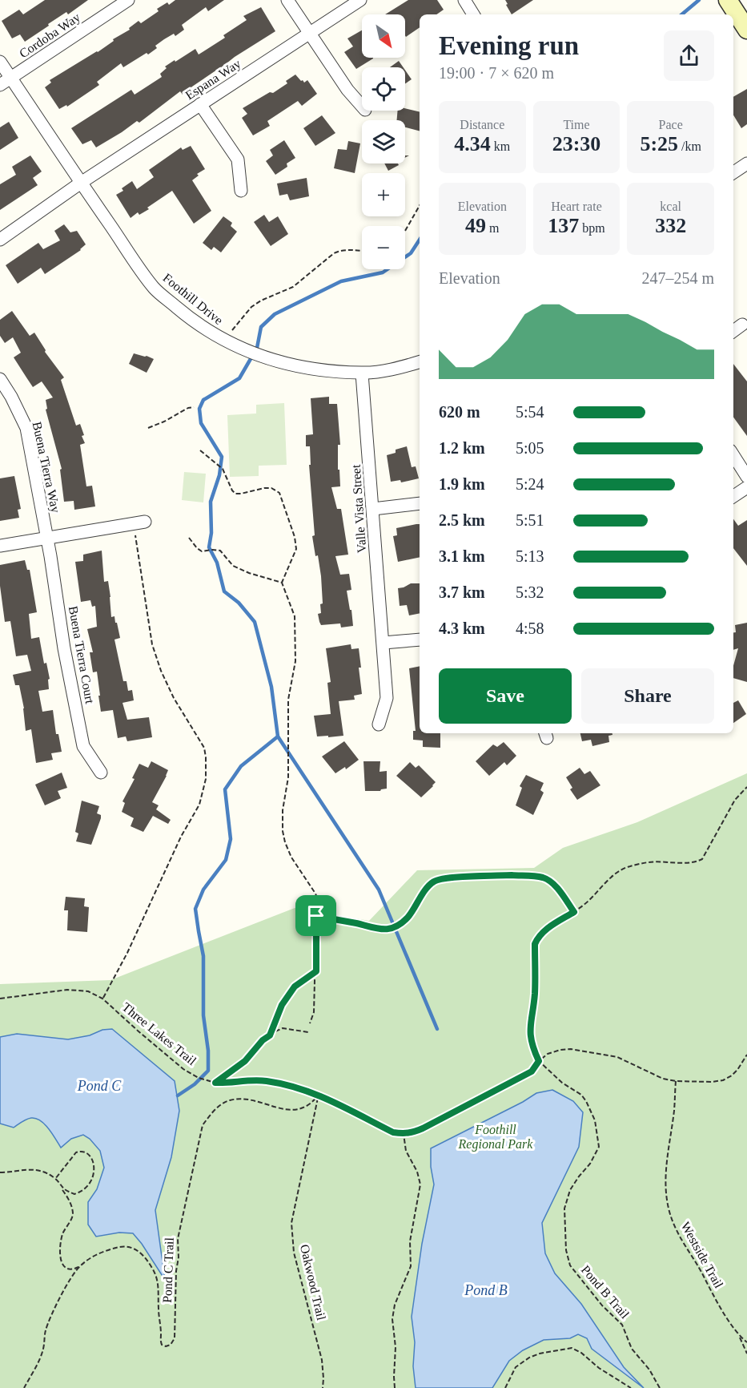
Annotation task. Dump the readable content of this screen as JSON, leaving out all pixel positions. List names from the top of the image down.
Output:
{
  "streets": {
    "street": [
      "Cordoba Way",
      "Espana Way",
      "Foothill Drive",
      "Buena Tierra Way",
      "Valle Vista Street",
      "Buena Tierra Court"
    ],
    "path": [
      "Three Lakes Trail",
      "Westside Trail",
      "Pond C Trail",
      "Oakwood Trail",
      "Pond B Trail"
    ]
  },
  "crossings": [
    ["Cordoba Way", "Foothill Drive"],
    ["Espana Way", "Foothill Drive"],
    ["Foothill Drive", "Valle Vista Street"],
    ["Buena Tierra Way", "Buena Tierra Court"],
    ["Three Lakes Trail", "Pond C Trail"],
    ["Three Lakes Trail", "Oakwood Trail"],
    ["Pond C Trail", "Oakwood Trail"]
  ],
  "water": ["Pond C", "Pond B"],
  "parks": ["Foothill Regional Park"],
  "north": "bottom right",
  "page": {
    "map_buttons": ["+", "−"],
    "heading": ["Evening run", "19:00 · 7 × 620 m"],
    "stats": [
      ["Distance", "4.34 km"],
      ["Time", "23:30"],
      ["Pace", "5:25 /km"],
      ["Elevation", "49 m"],
      ["Heart rate", "137 bpm"],
      ["kcal", "332"]
    ],
    "chart": ["Elevation", "247–254 m"],
    "list": [
      {
        "name": "620 m",
        "note": "5:54"
      },
      {
        "name": "1.2 km",
        "note": "5:05"
      },
      {
        "name": "1.9 km",
        "note": "5:24"
      },
      {
        "name": "2.5 km",
        "note": "5:51"
      },
      {
        "name": "3.1 km",
        "note": "5:13"
      },
      {
        "name": "3.7 km",
        "note": "5:32"
      },
      {
        "name": "4.3 km",
        "note": "4:58"
      }
    ],
    "buttons": ["Save", "Share"]
  }
}
